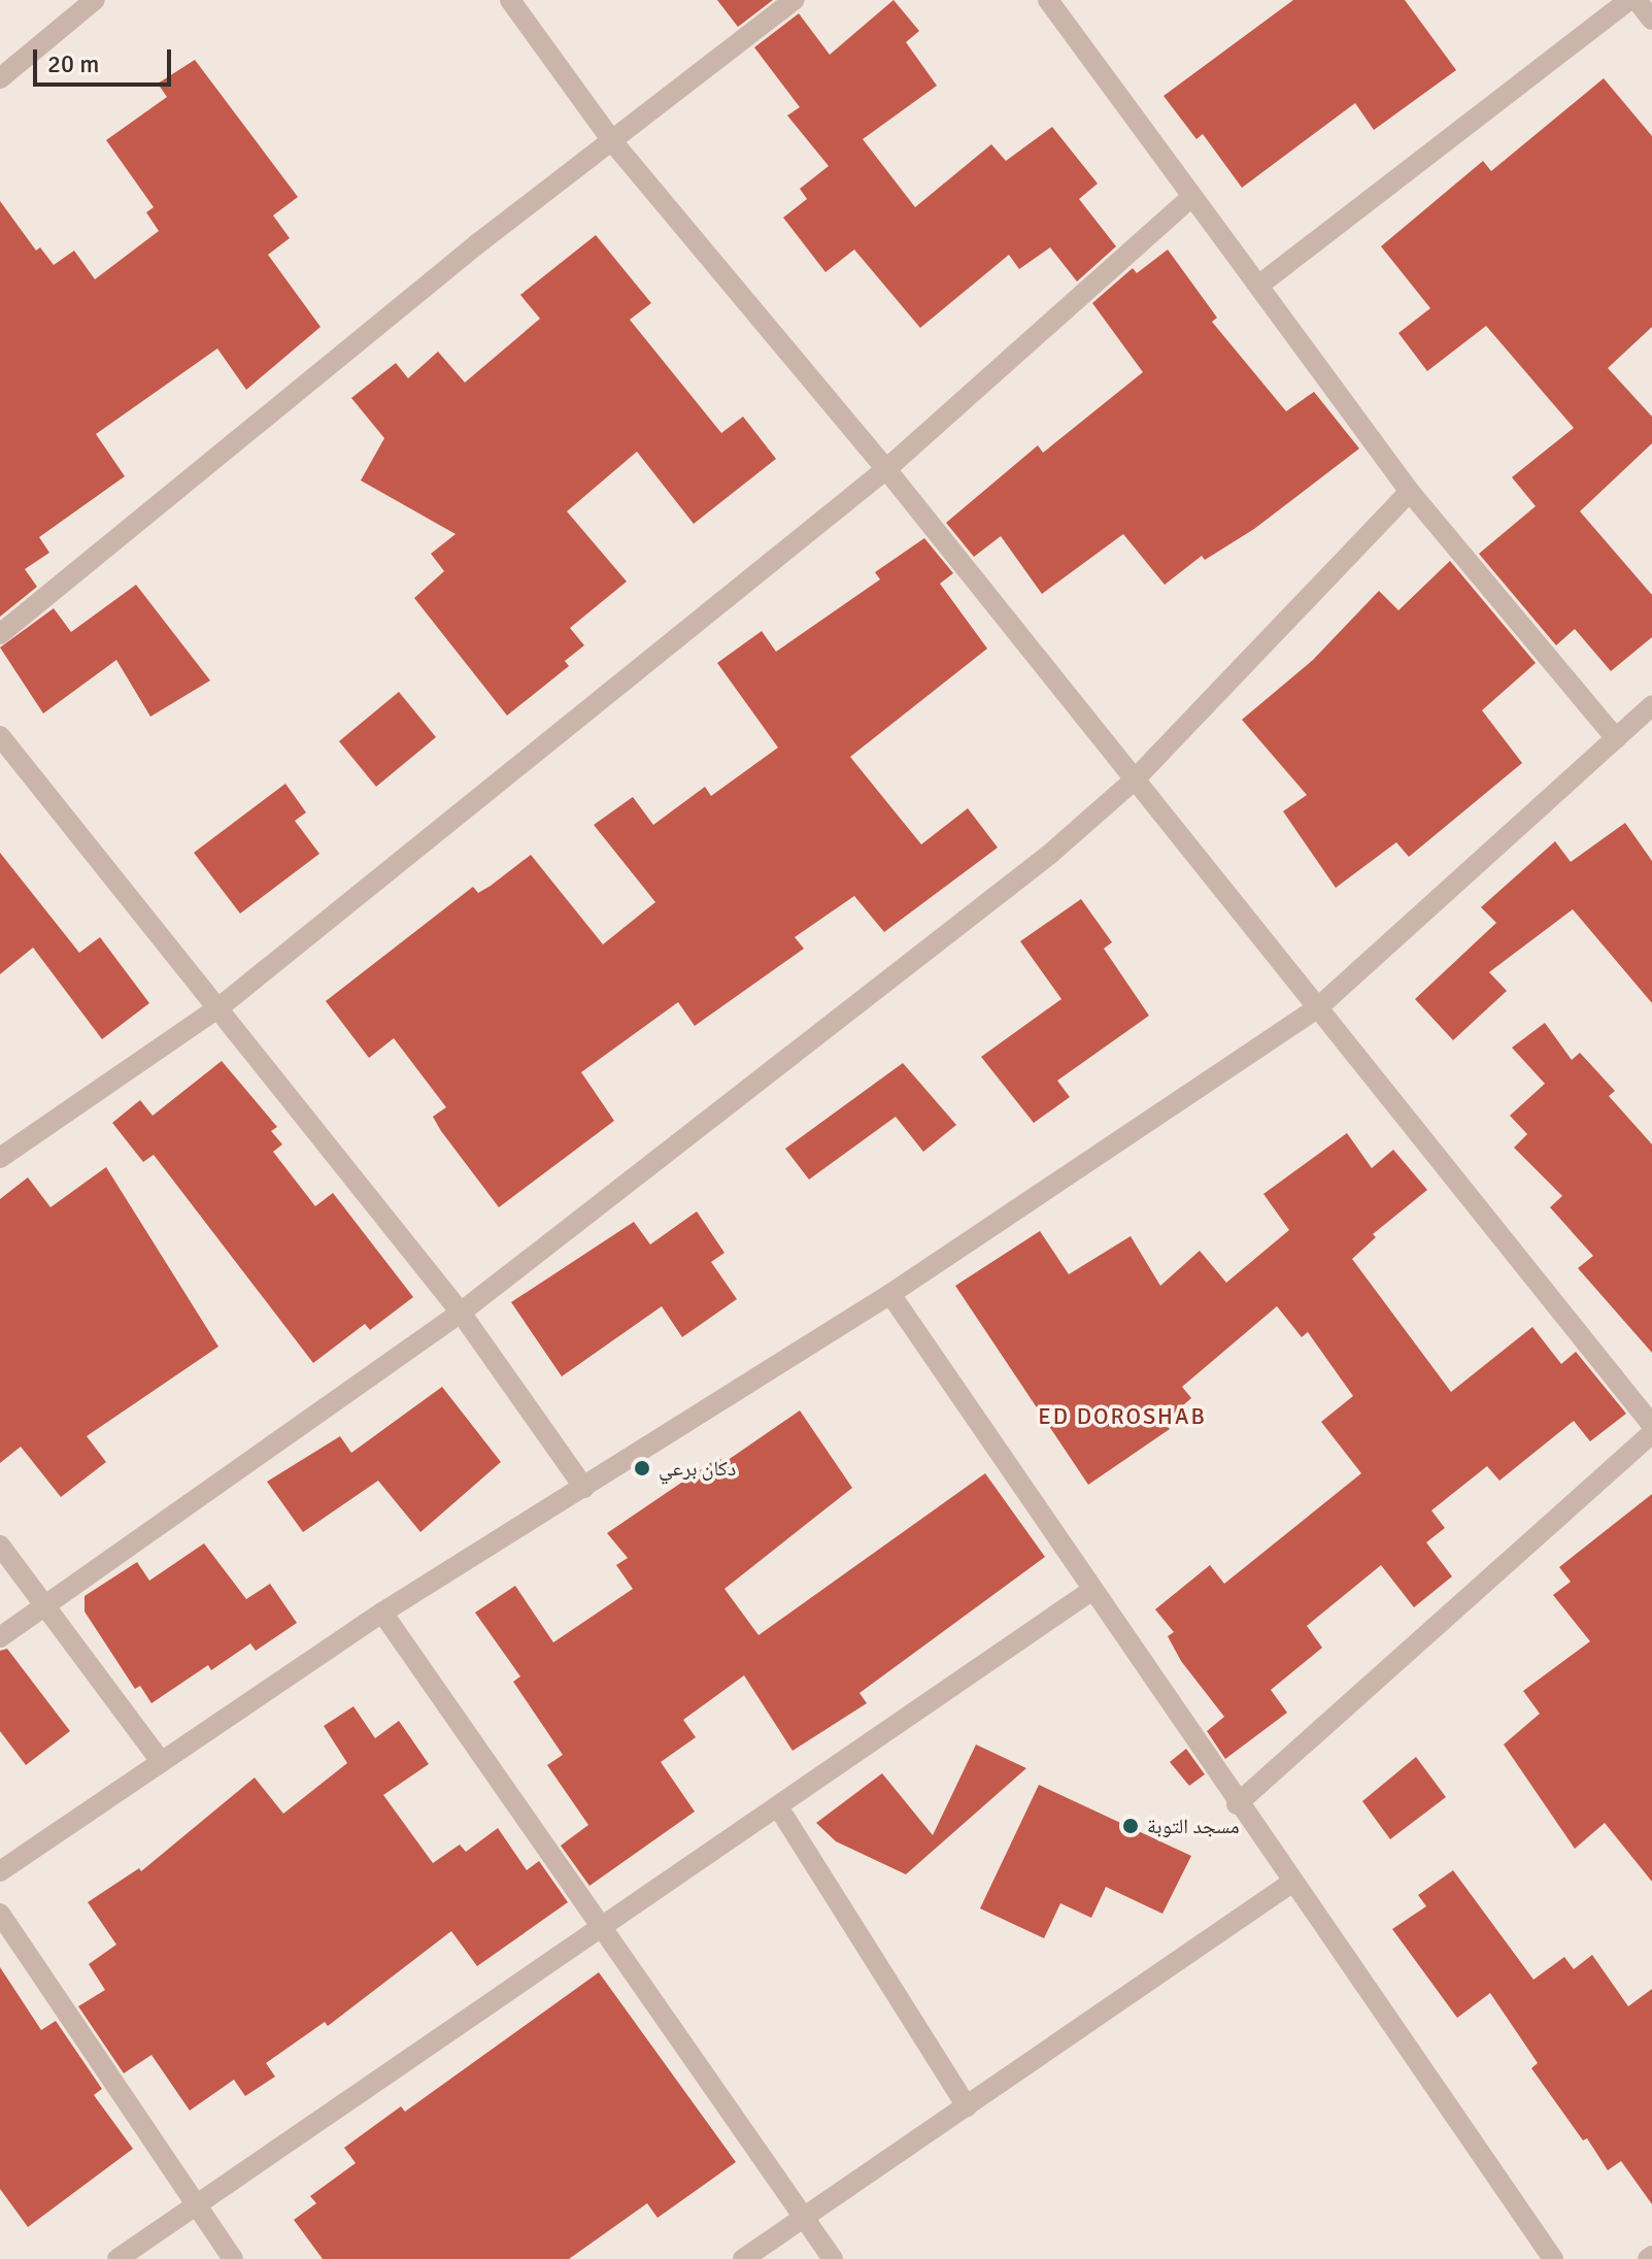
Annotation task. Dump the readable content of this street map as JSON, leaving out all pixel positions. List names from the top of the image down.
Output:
{
  "districts": ["ED DOROSHAB"],
  "places": ["دكان برعي", "مسجد التوبة"],
  "scale_bar": "20 m"
}
